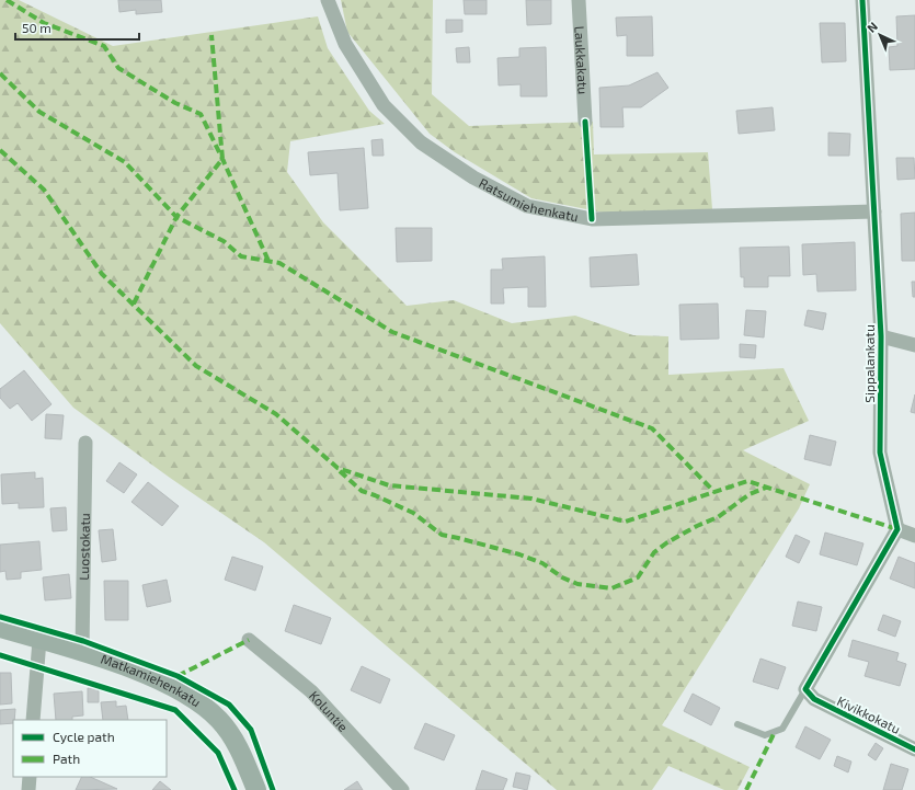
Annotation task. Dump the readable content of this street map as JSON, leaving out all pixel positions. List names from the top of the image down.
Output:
{
  "streets": {
    "street": [
      "Laukkakatu",
      "Ratsumiehenkatu",
      "Sippalankatu",
      "Luostokatu",
      "Matkamiehenkatu",
      "Koluntie",
      "Kivikkokatu"
    ]
  },
  "crossings": [
    ["Ratsumiehenkatu", "Sippalankatu"],
    ["Luostokatu", "Matkamiehenkatu"]
  ],
  "legend": ["Cycle path", "Path"],
  "scale_bar": "50 m",
  "north": "top left"
}
